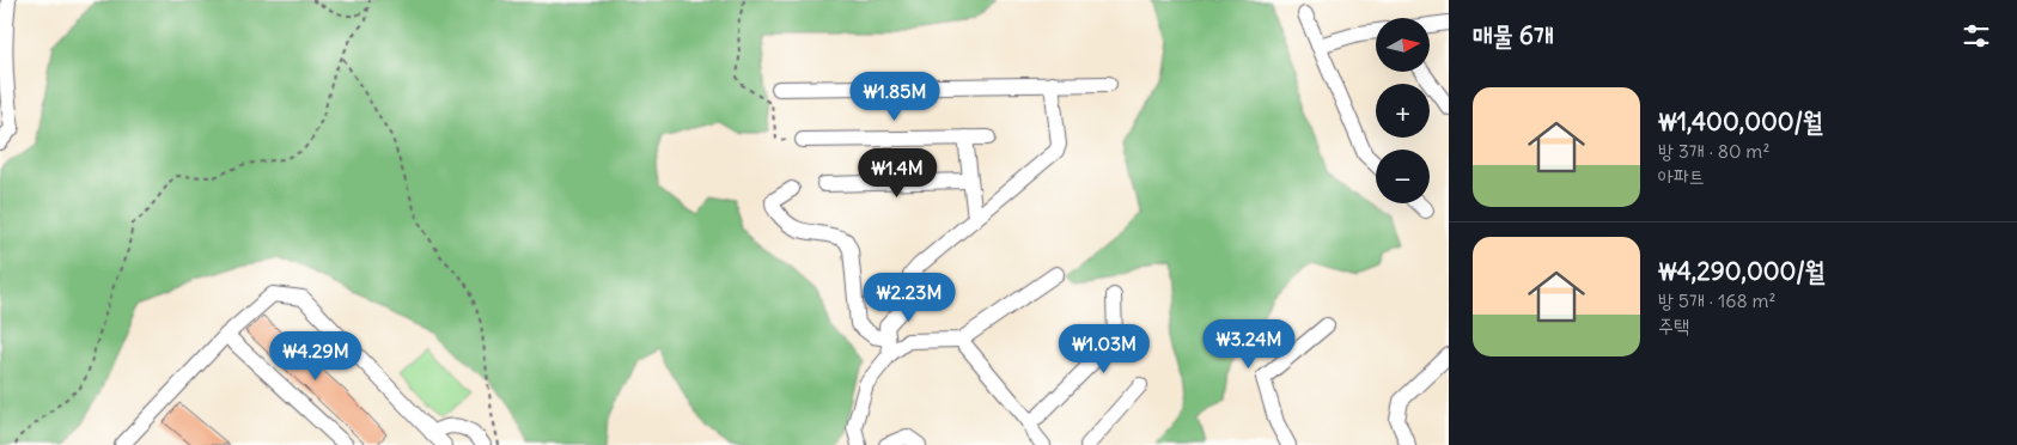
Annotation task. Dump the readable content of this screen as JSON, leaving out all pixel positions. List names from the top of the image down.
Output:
{
  "north": "right",
  "page": {
    "heading": "매물 6개",
    "map_buttons": ["+", "−"],
    "price": [
      "₩1.85M",
      "₩1.4M",
      "₩2.23M",
      "₩3.24M",
      "₩1.03M",
      "₩4.29M"
    ],
    "list": [
      {
        "name": "₩1,400,000/월",
        "note": "방 3개 · 80 m² · 아파트"
      },
      {
        "name": "₩4,290,000/월",
        "note": "방 5개 · 168 m² · 주택"
      }
    ]
  }
}
